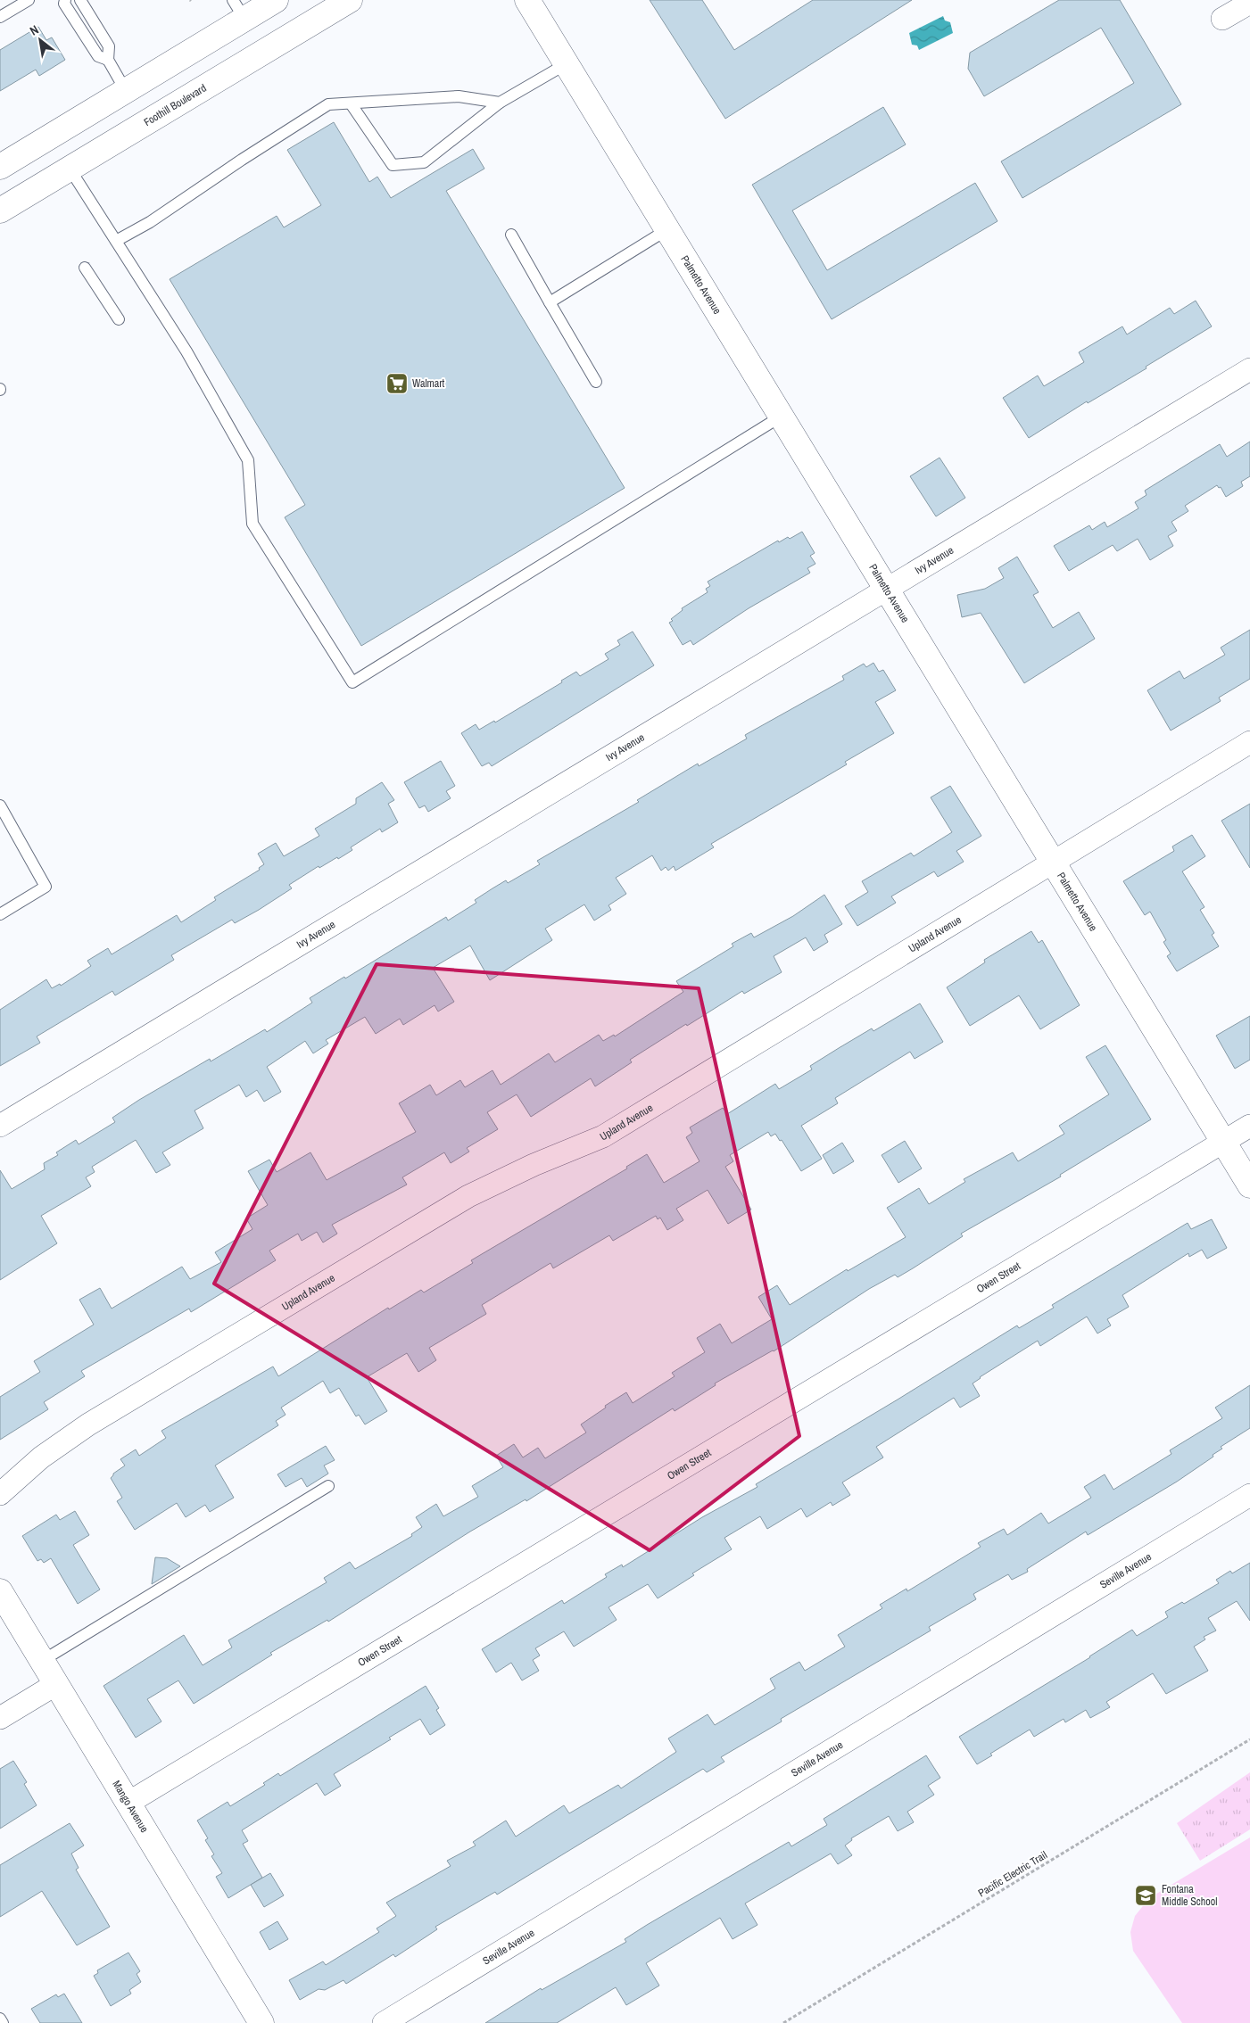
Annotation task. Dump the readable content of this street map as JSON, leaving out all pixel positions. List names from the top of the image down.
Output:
{
  "streets": {
    "street": [
      "Foothill Boulevard",
      "Palmetto Avenue",
      "Ivy Avenue",
      "Upland Avenue",
      "Owen Street",
      "Seville Avenue",
      "Mango Avenue"
    ],
    "path": ["Pacific Electric Trail"]
  },
  "crossings": [
    ["Palmetto Avenue", "Ivy Avenue"],
    ["Palmetto Avenue", "Upland Avenue"],
    ["Palmetto Avenue", "Owen Street"],
    ["Owen Street", "Mango Avenue"]
  ],
  "places": {
    "supermarket": ["Walmart"],
    "school or university": ["Fontana Middle School"]
  },
  "north": "top left"
}
